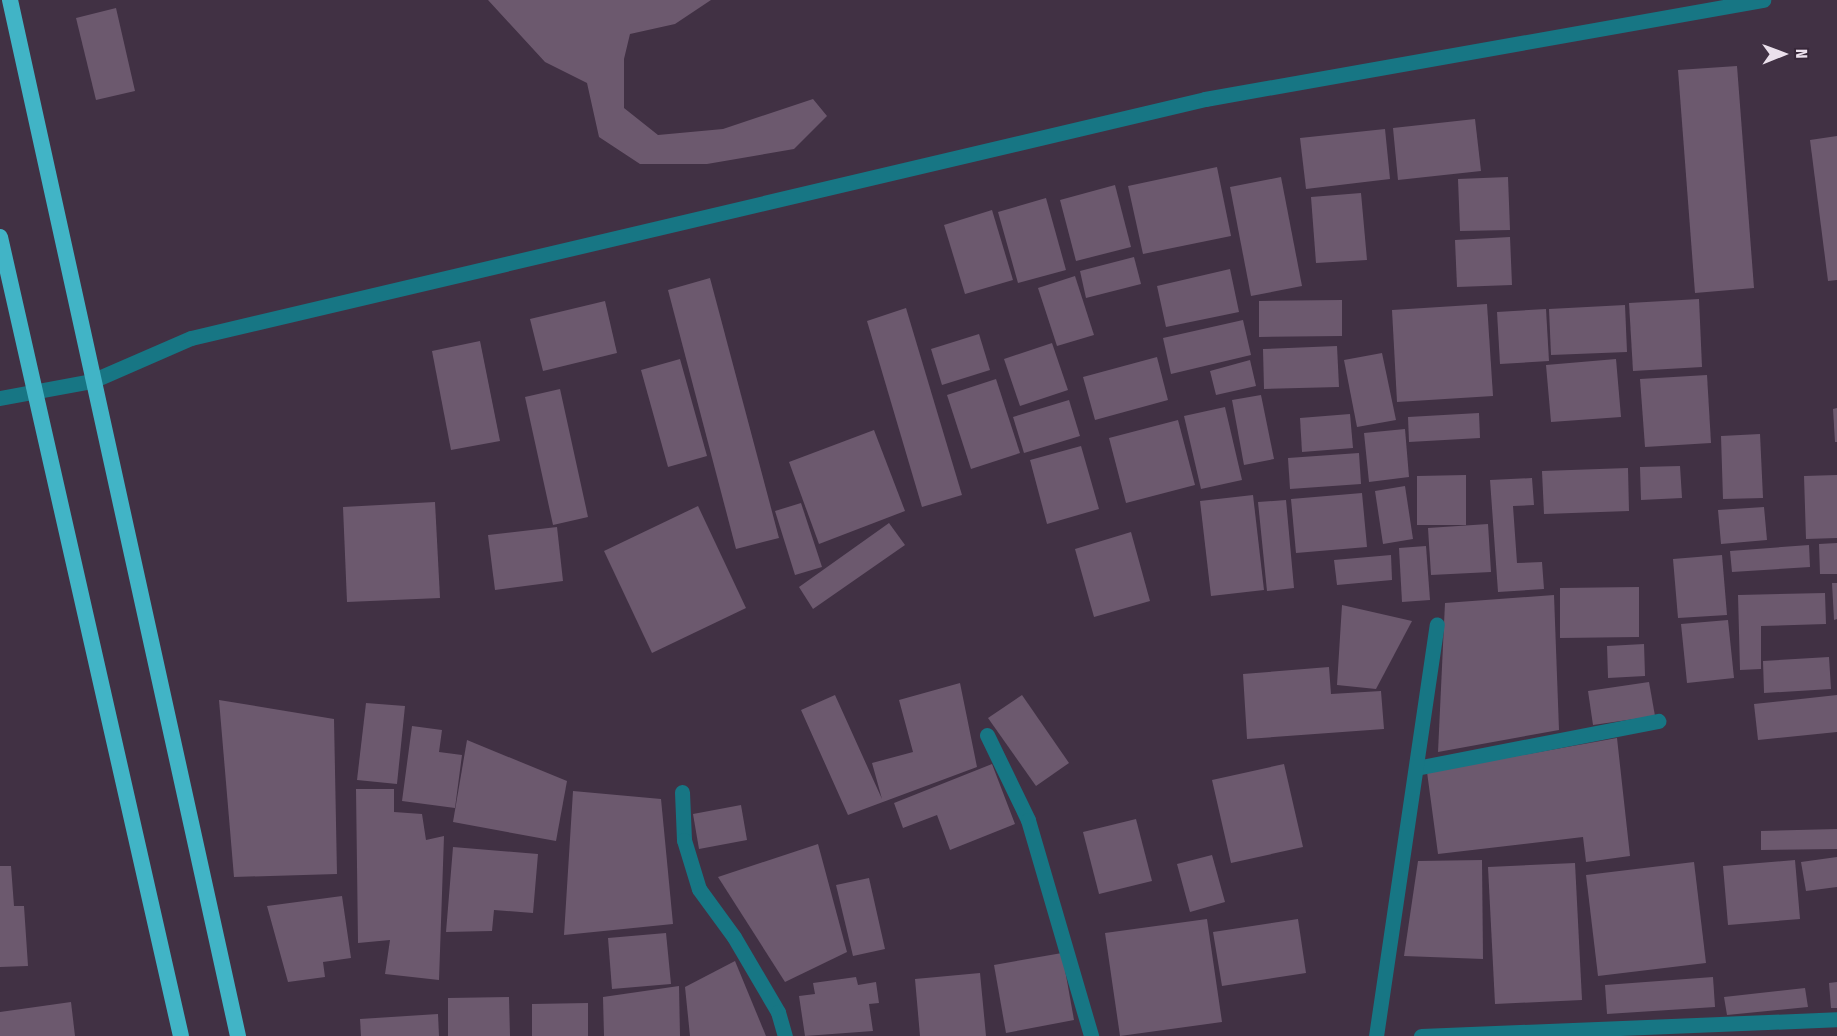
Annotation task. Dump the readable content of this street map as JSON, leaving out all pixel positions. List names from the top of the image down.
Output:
{
  "north": "right"
}
